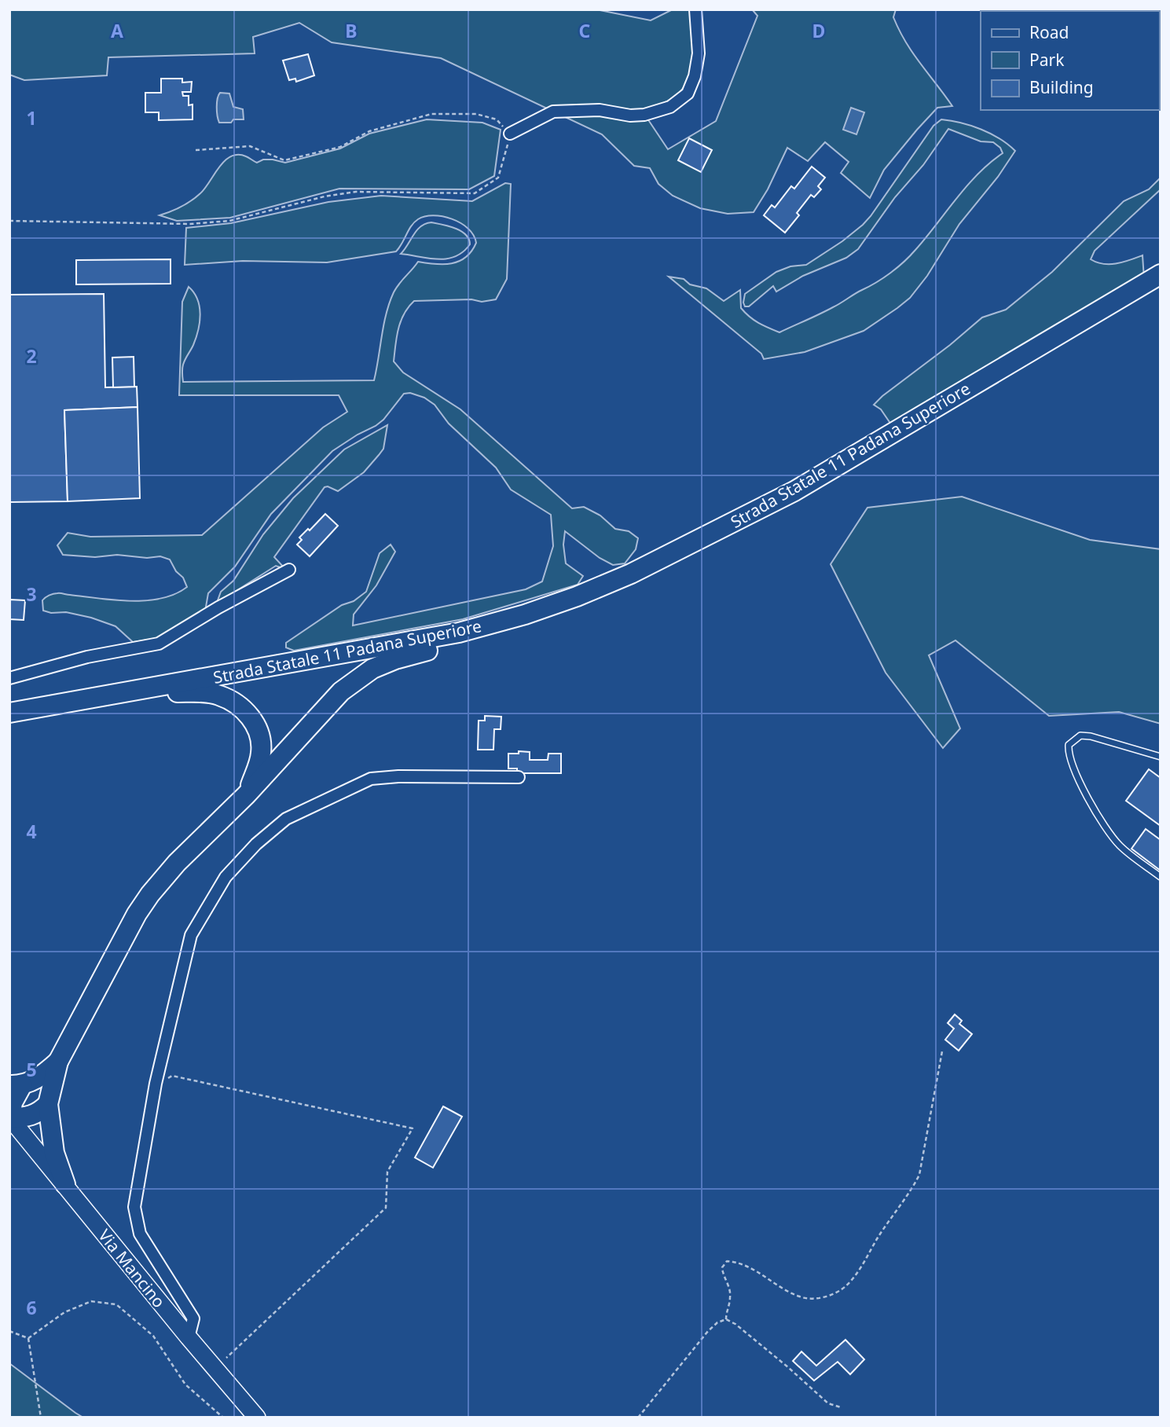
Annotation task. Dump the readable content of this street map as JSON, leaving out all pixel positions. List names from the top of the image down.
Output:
{
  "streets": {
    "highway": ["Strada Statale 11 Padana Superiore"],
    "main road": ["Via Mancino"]
  },
  "legend": ["Road", "Park", "Building"],
  "grid": {
    "columns": [
      "A",
      "B",
      "C",
      "D"
    ],
    "rows": [
      "1",
      "2",
      "3",
      "4",
      "5",
      "6"
    ]
  }
}
